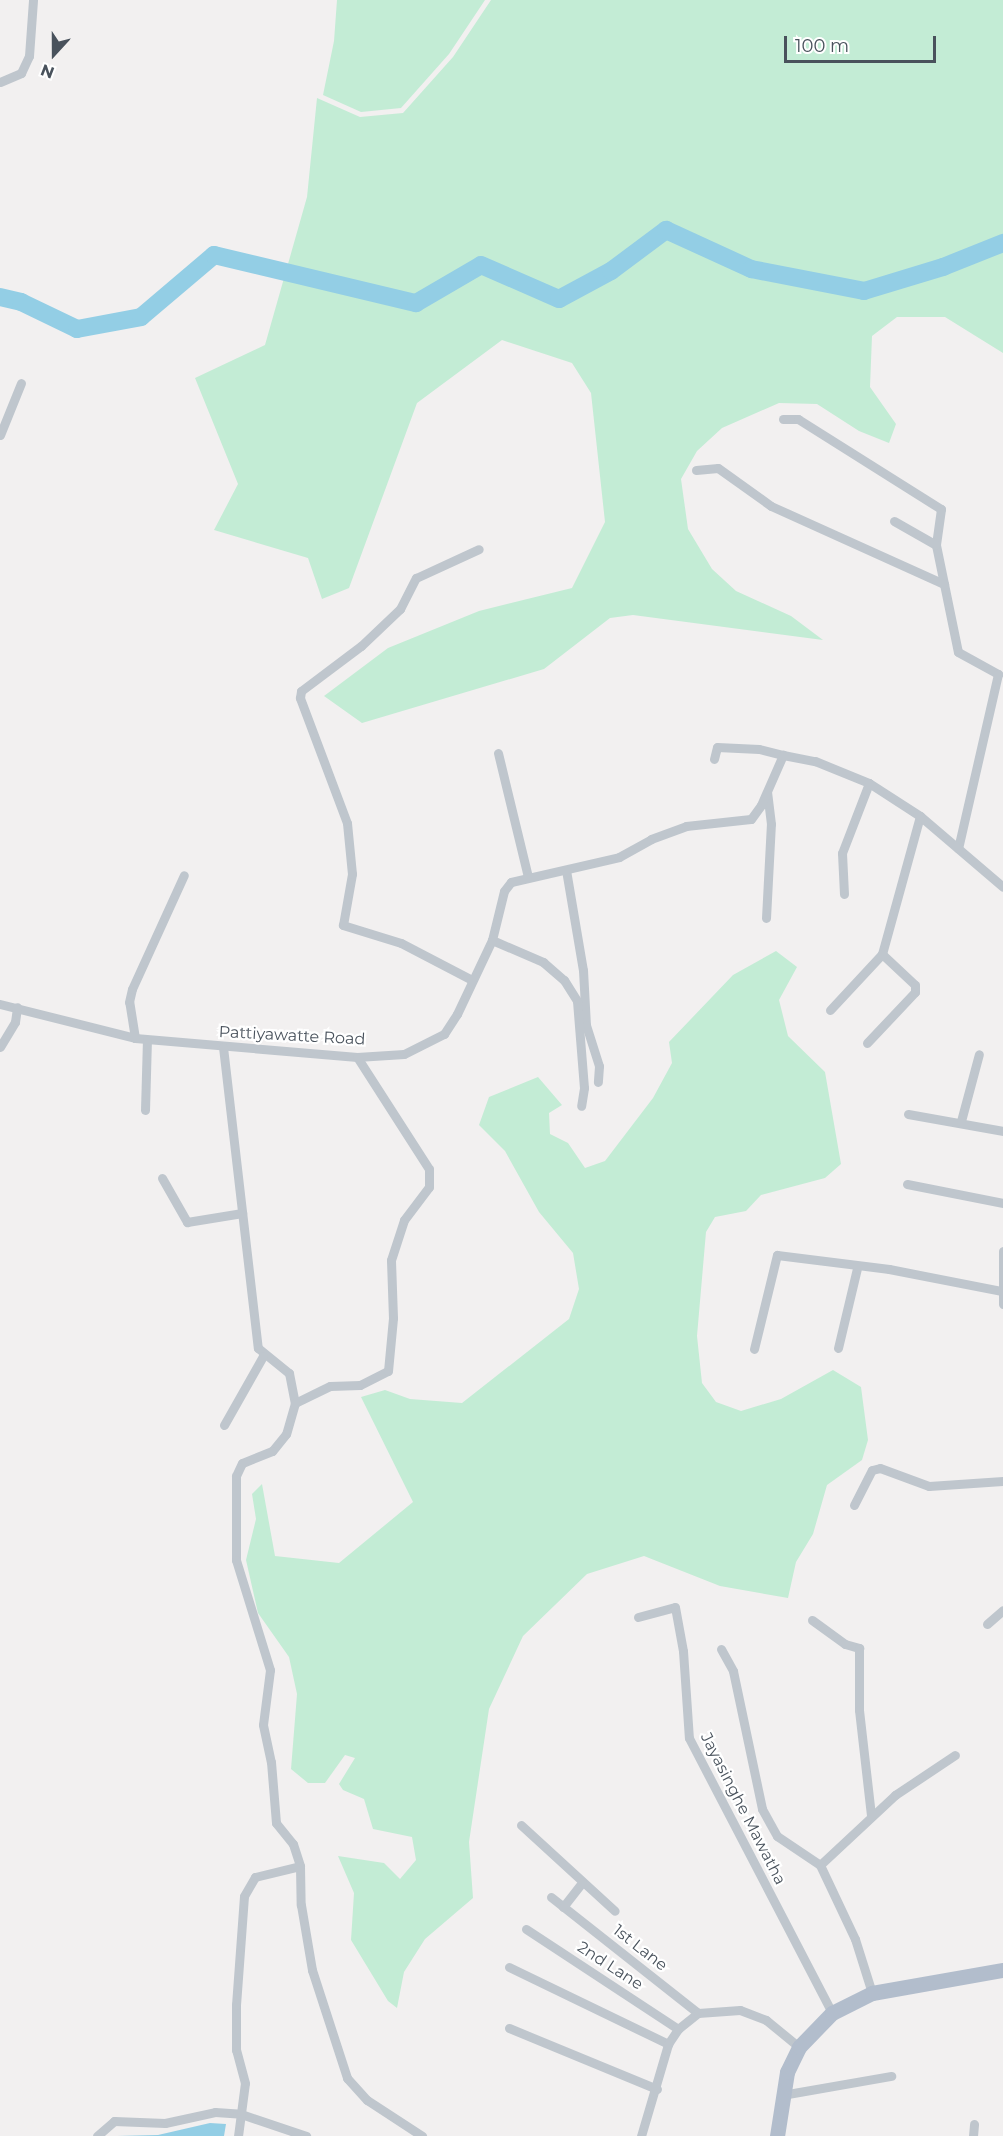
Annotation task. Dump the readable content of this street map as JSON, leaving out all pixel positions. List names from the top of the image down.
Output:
{
  "streets": {
    "street": [
      "Pattiyawatte Road",
      "Jayasinghe Mawatha",
      "1st Lane",
      "2nd Lane"
    ]
  },
  "scale_bar": "100 m",
  "north": "bottom"
}
